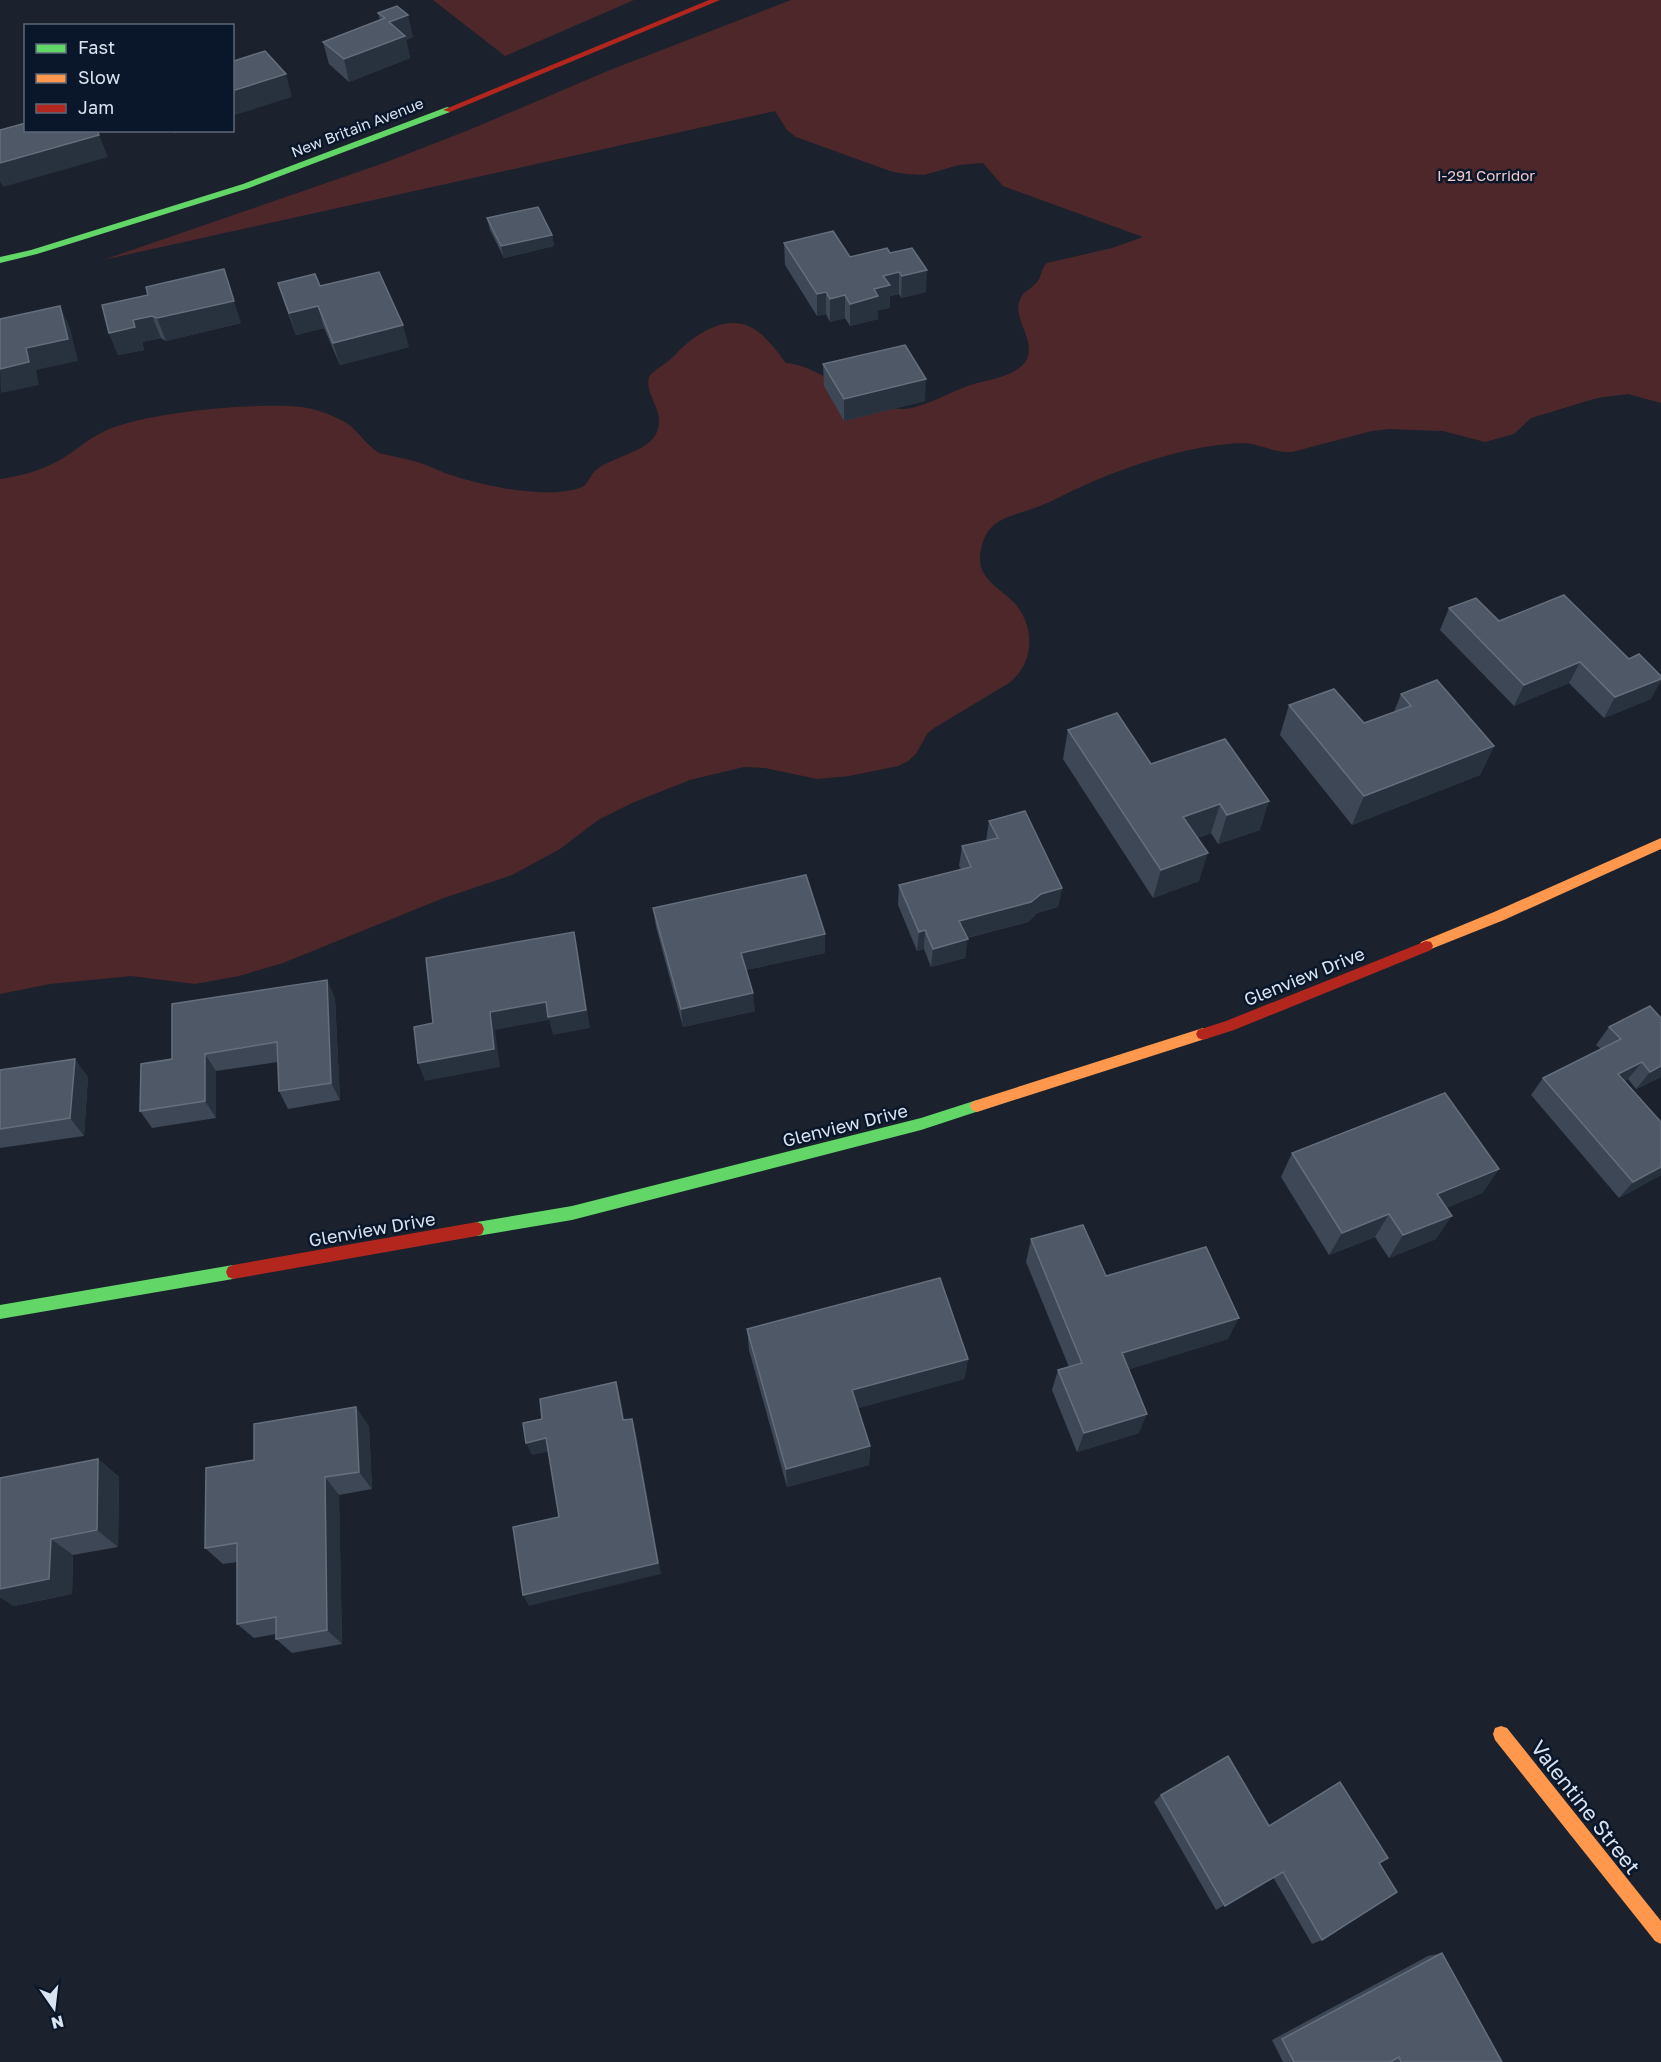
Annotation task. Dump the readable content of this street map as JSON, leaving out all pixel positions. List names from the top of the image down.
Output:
{
  "streets": {
    "street": ["New Britain Avenue", "Glenview Drive", "Valentine Street"]
  },
  "parks": ["I-291 Corridor"],
  "legend": ["Fast", "Slow", "Jam"],
  "north": "bottom"
}
